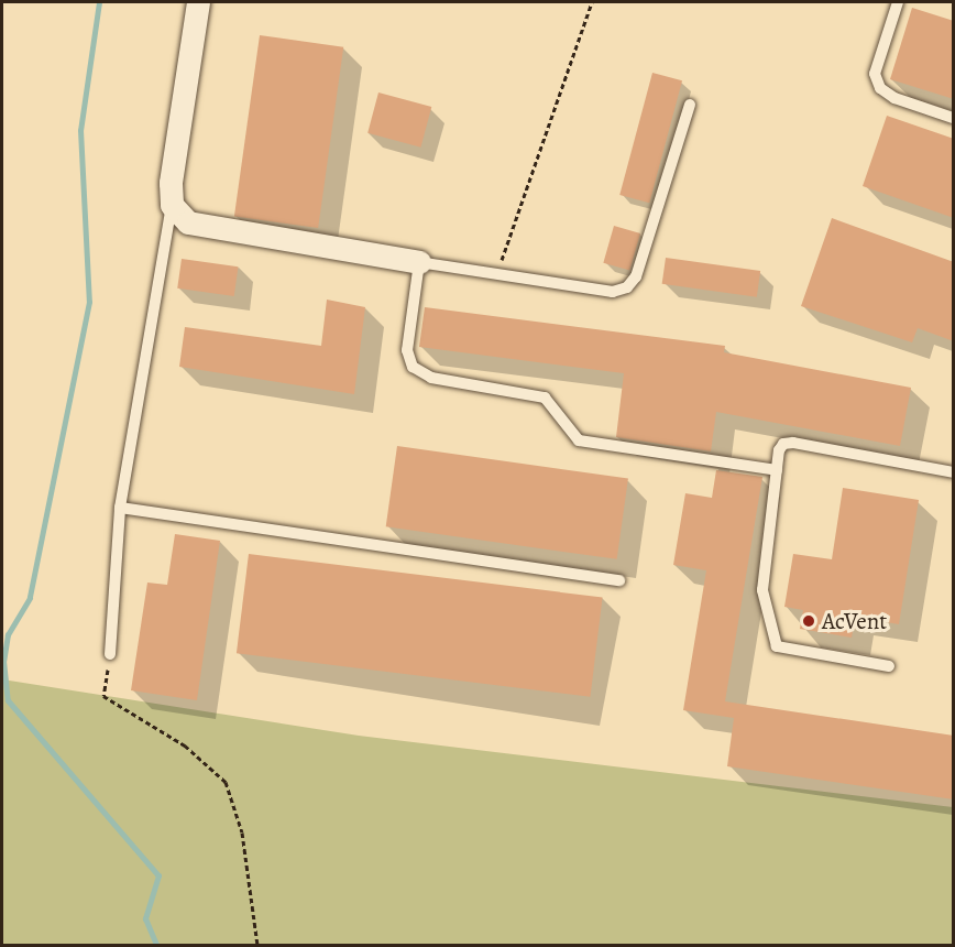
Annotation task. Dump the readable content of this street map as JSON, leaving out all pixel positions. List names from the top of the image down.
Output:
{
  "places": ["AcVent"]
}
